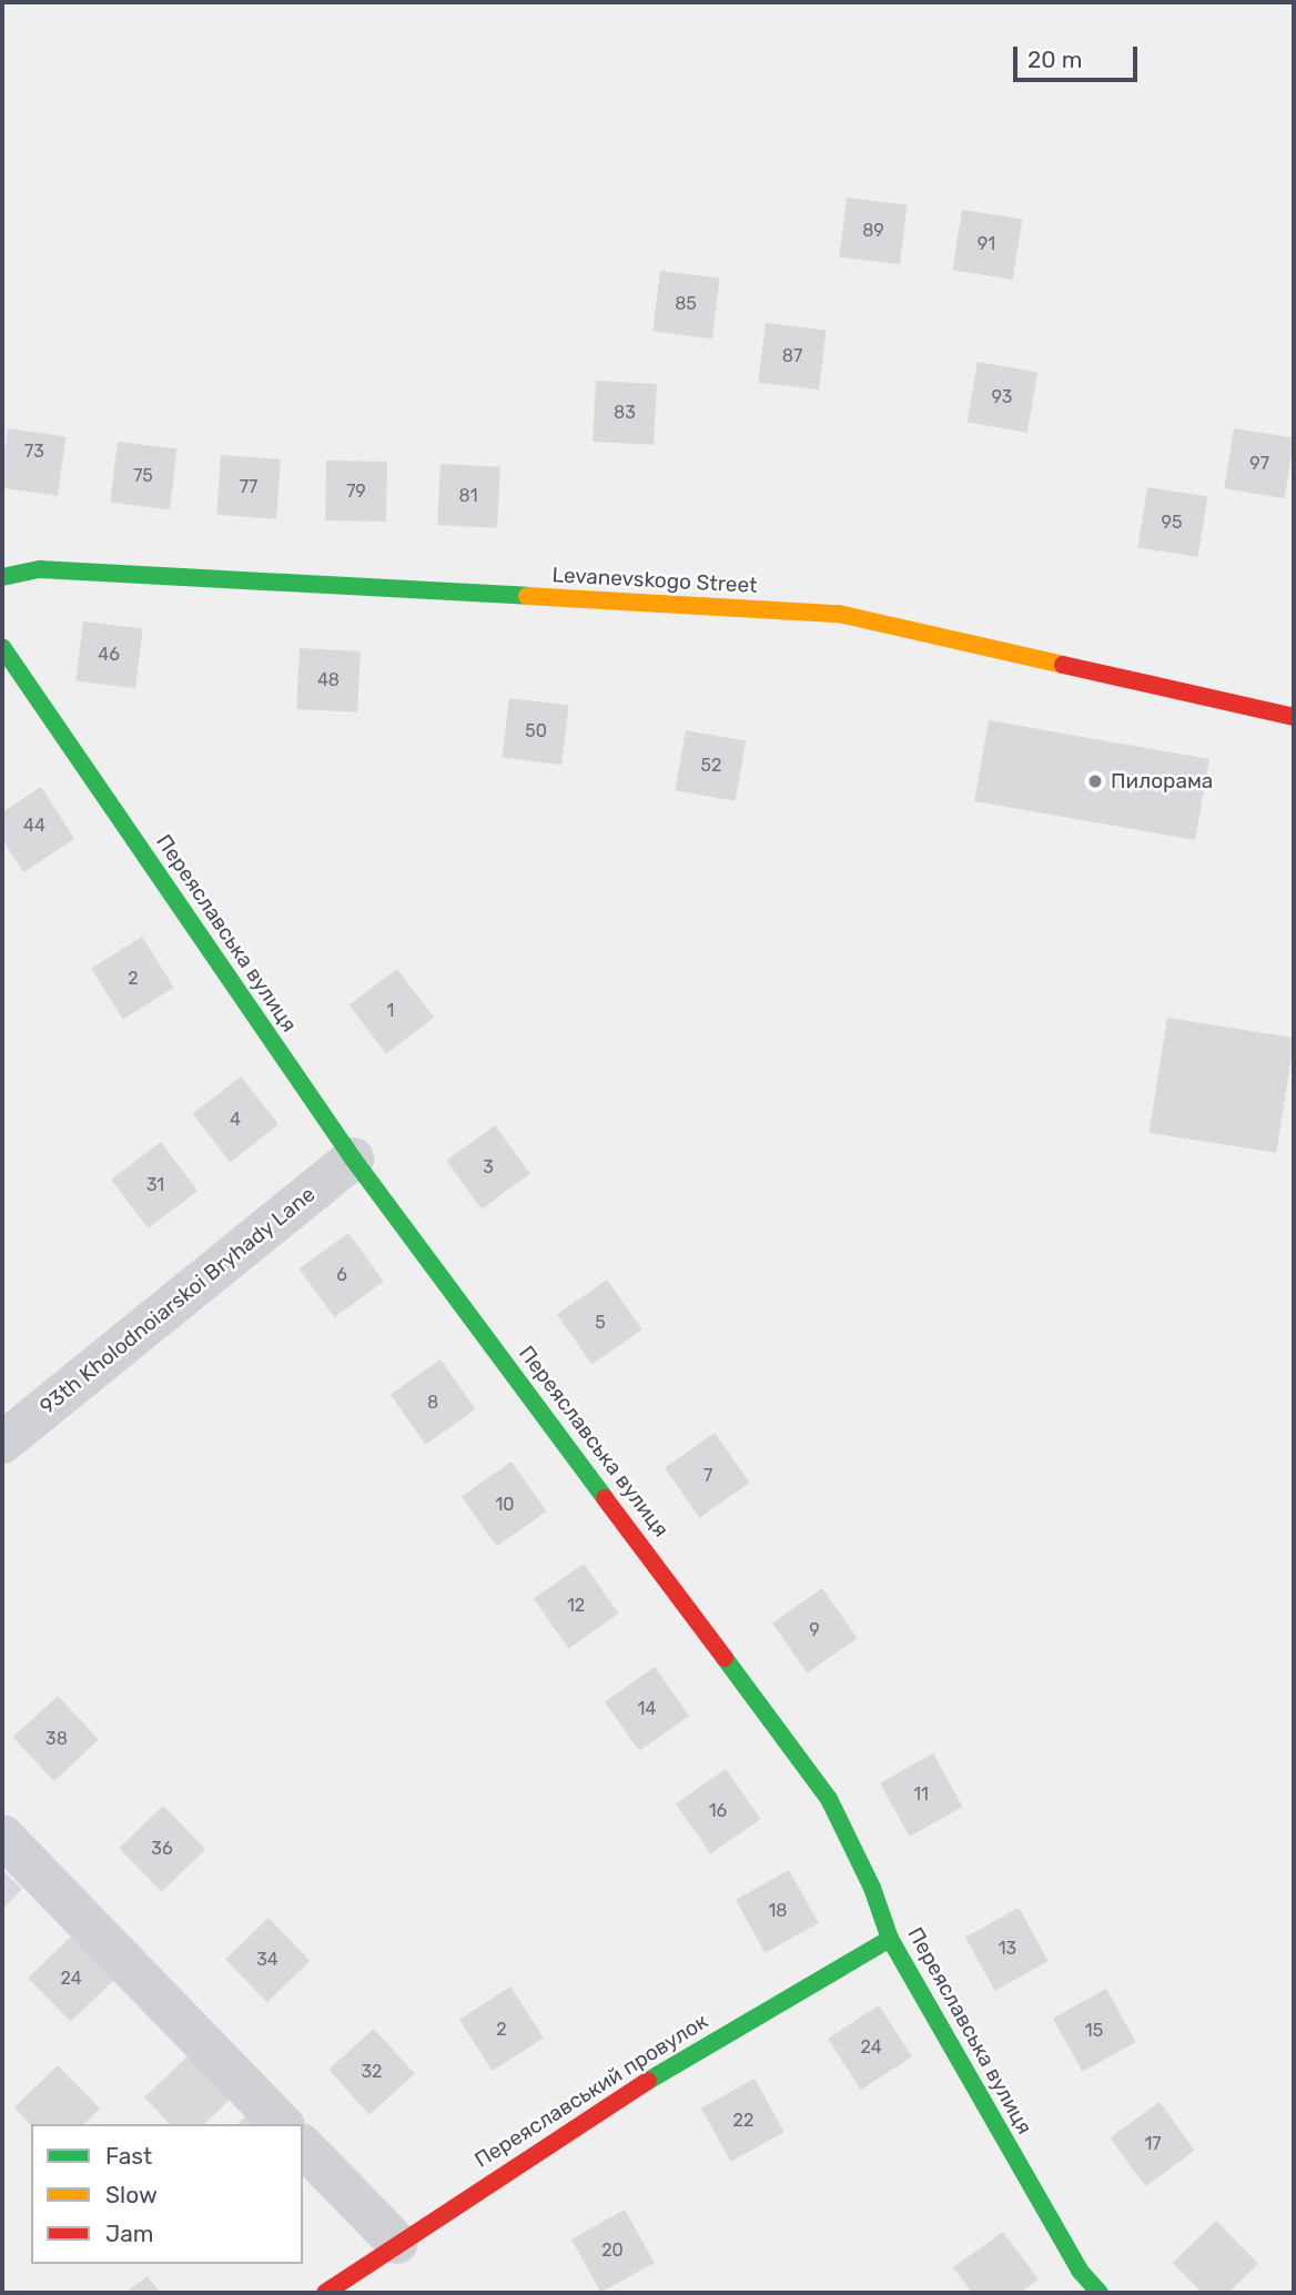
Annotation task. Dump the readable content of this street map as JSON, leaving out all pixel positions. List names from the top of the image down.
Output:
{
  "streets": {
    "street": [
      "Levanevskogo Street",
      "Переяславська вулиця",
      "93th Kholodnoiarskoi Bryhady Lane",
      "Переяславський провулок"
    ]
  },
  "crossings": [
    ["Переяславська вулиця", "93th Kholodnoiarskoi Bryhady Lane"],
    ["Переяславська вулиця", "Переяславський провулок"]
  ],
  "places": ["Пилорама"],
  "house_numbers": [
    "89",
    "91",
    "85",
    "87",
    "93",
    "83",
    "73",
    "97",
    "75",
    "77",
    "79",
    "81",
    "95",
    "46",
    "48",
    "50",
    "52",
    "44",
    "2",
    "1",
    "4",
    "3",
    "31",
    "6",
    "5",
    "8",
    "7",
    "10",
    "12",
    "9",
    "14",
    "38",
    "11",
    "16",
    "36",
    "18",
    "13",
    "34",
    "24",
    "2",
    "15",
    "24",
    "32",
    "22",
    "17",
    "20"
  ],
  "legend": ["Fast", "Slow", "Jam"],
  "scale_bar": "20 m"
}
